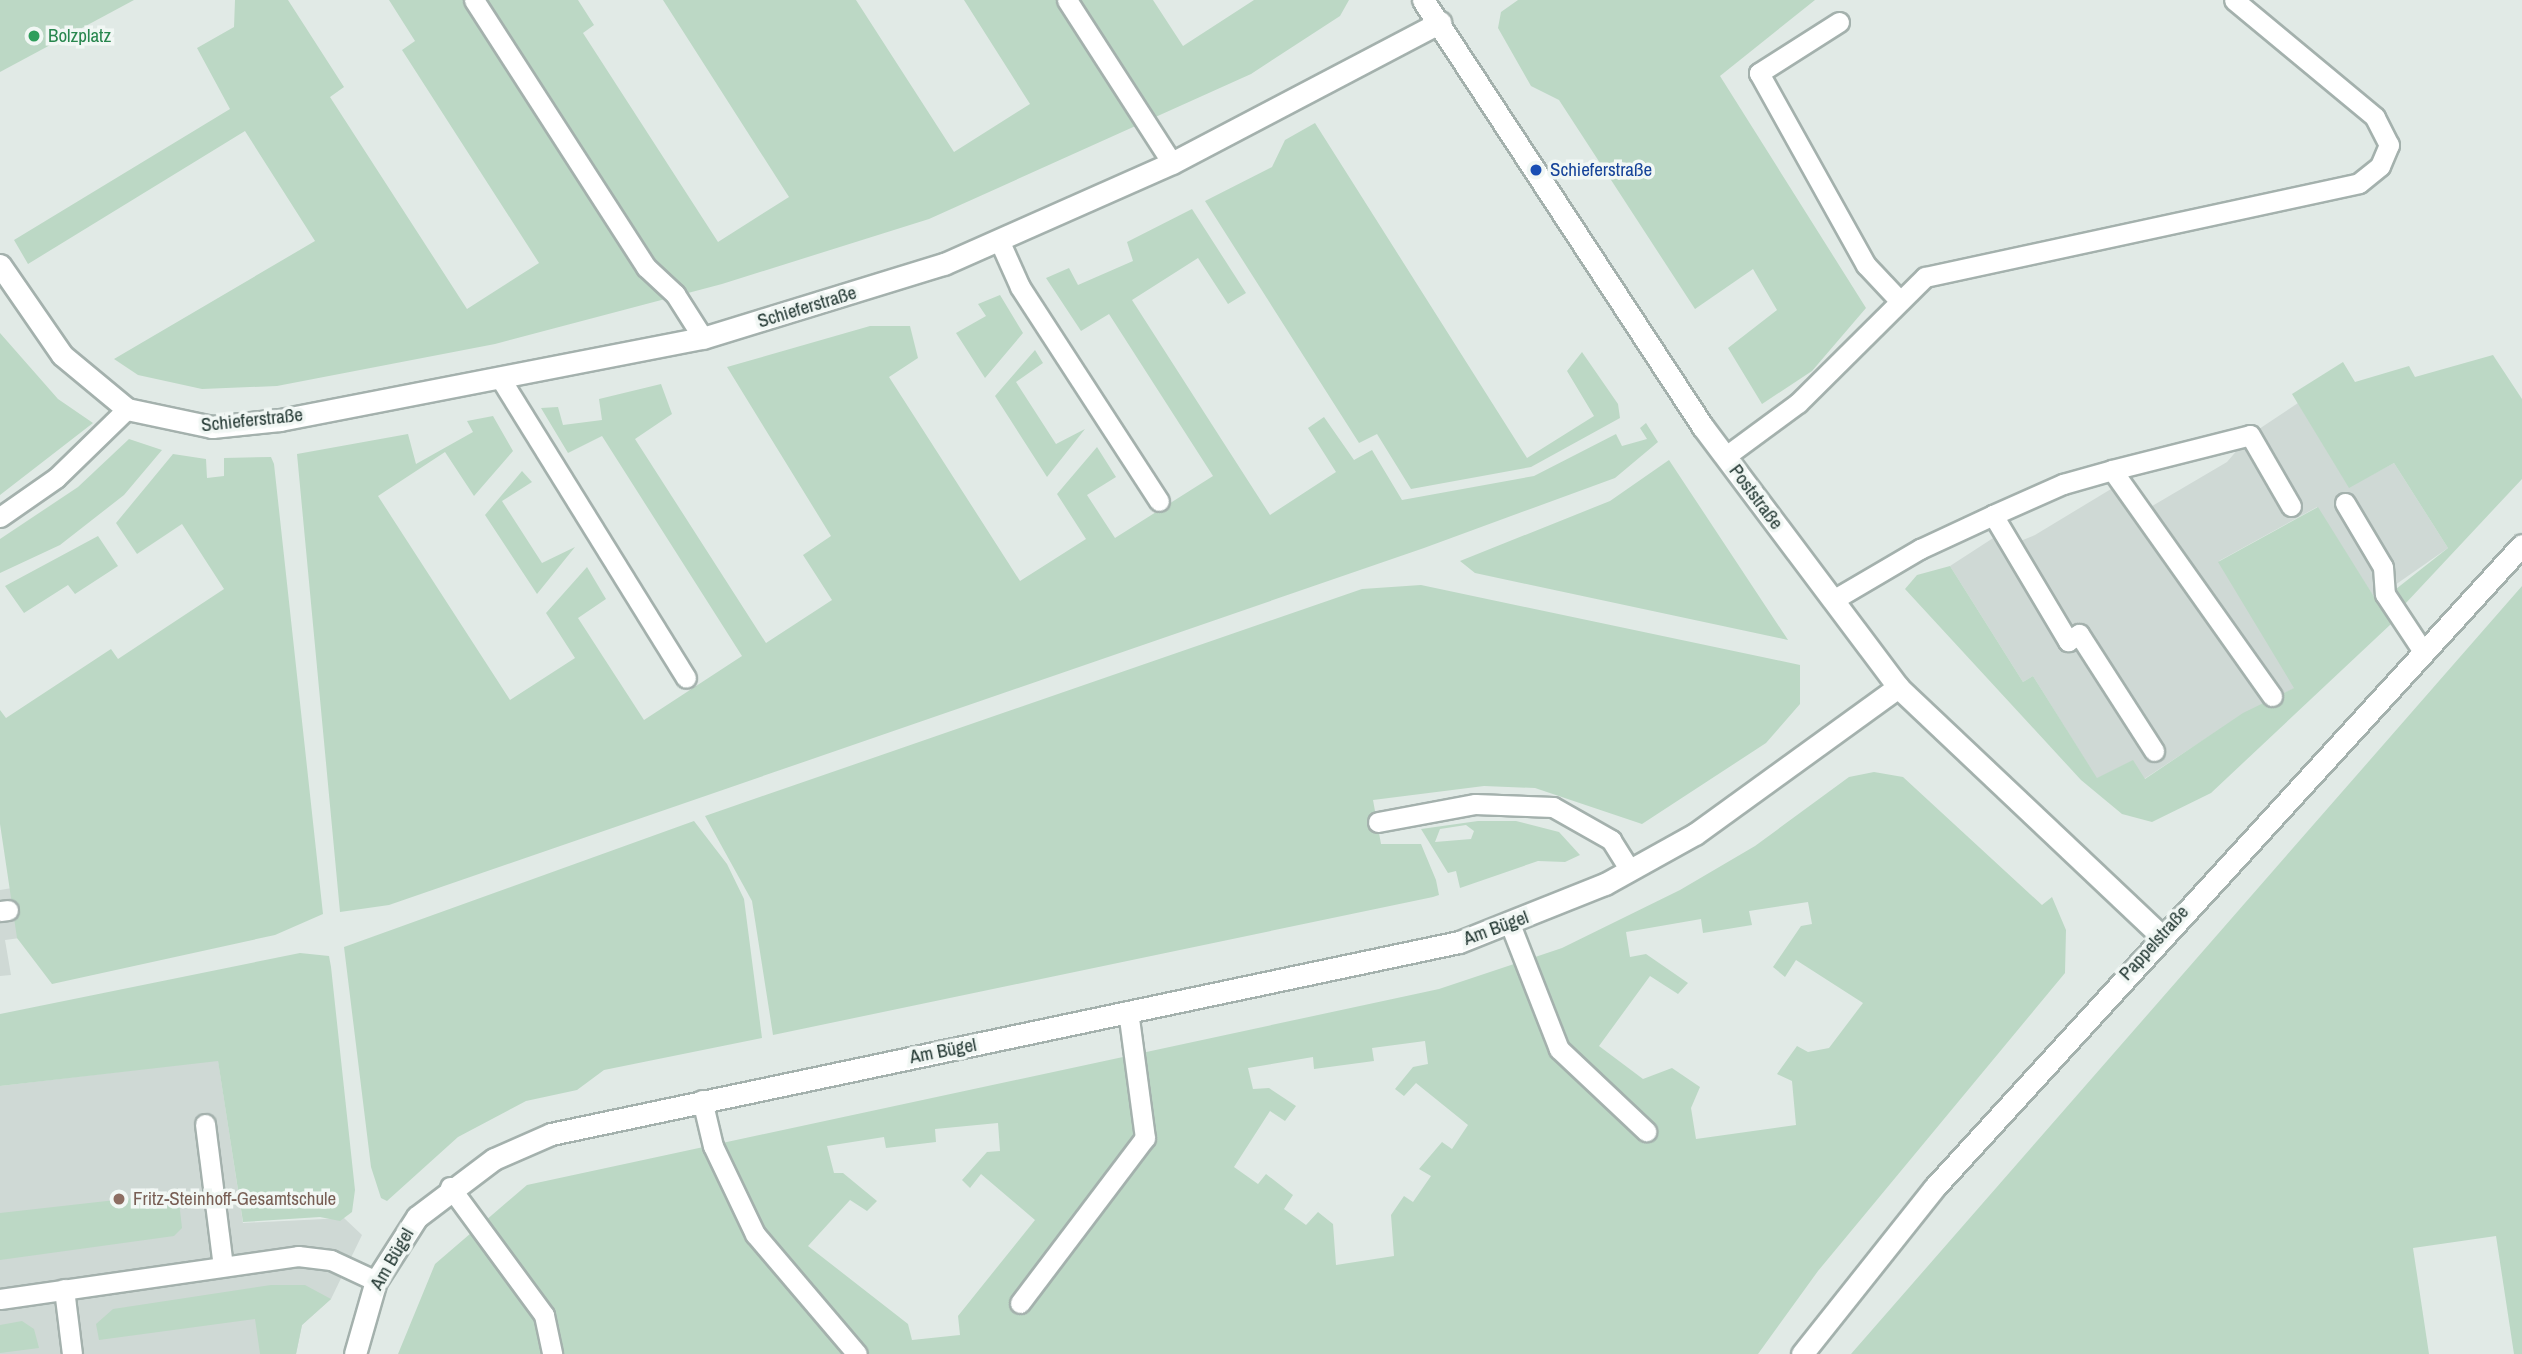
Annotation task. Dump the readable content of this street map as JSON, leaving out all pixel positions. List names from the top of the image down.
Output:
{
  "streets": {
    "street": [
      "Schieferstraße",
      "Poststraße",
      "Am Bügel",
      "Pappelstraße"
    ]
  },
  "crossings": [
    ["Schieferstraße", "Poststraße"],
    ["Poststraße", "Am Bügel"],
    ["Poststraße", "Pappelstraße"]
  ],
  "places": ["Bolzplatz", "Schieferstraße", "Fritz-Steinhoff-Gesamtschule"]
}
